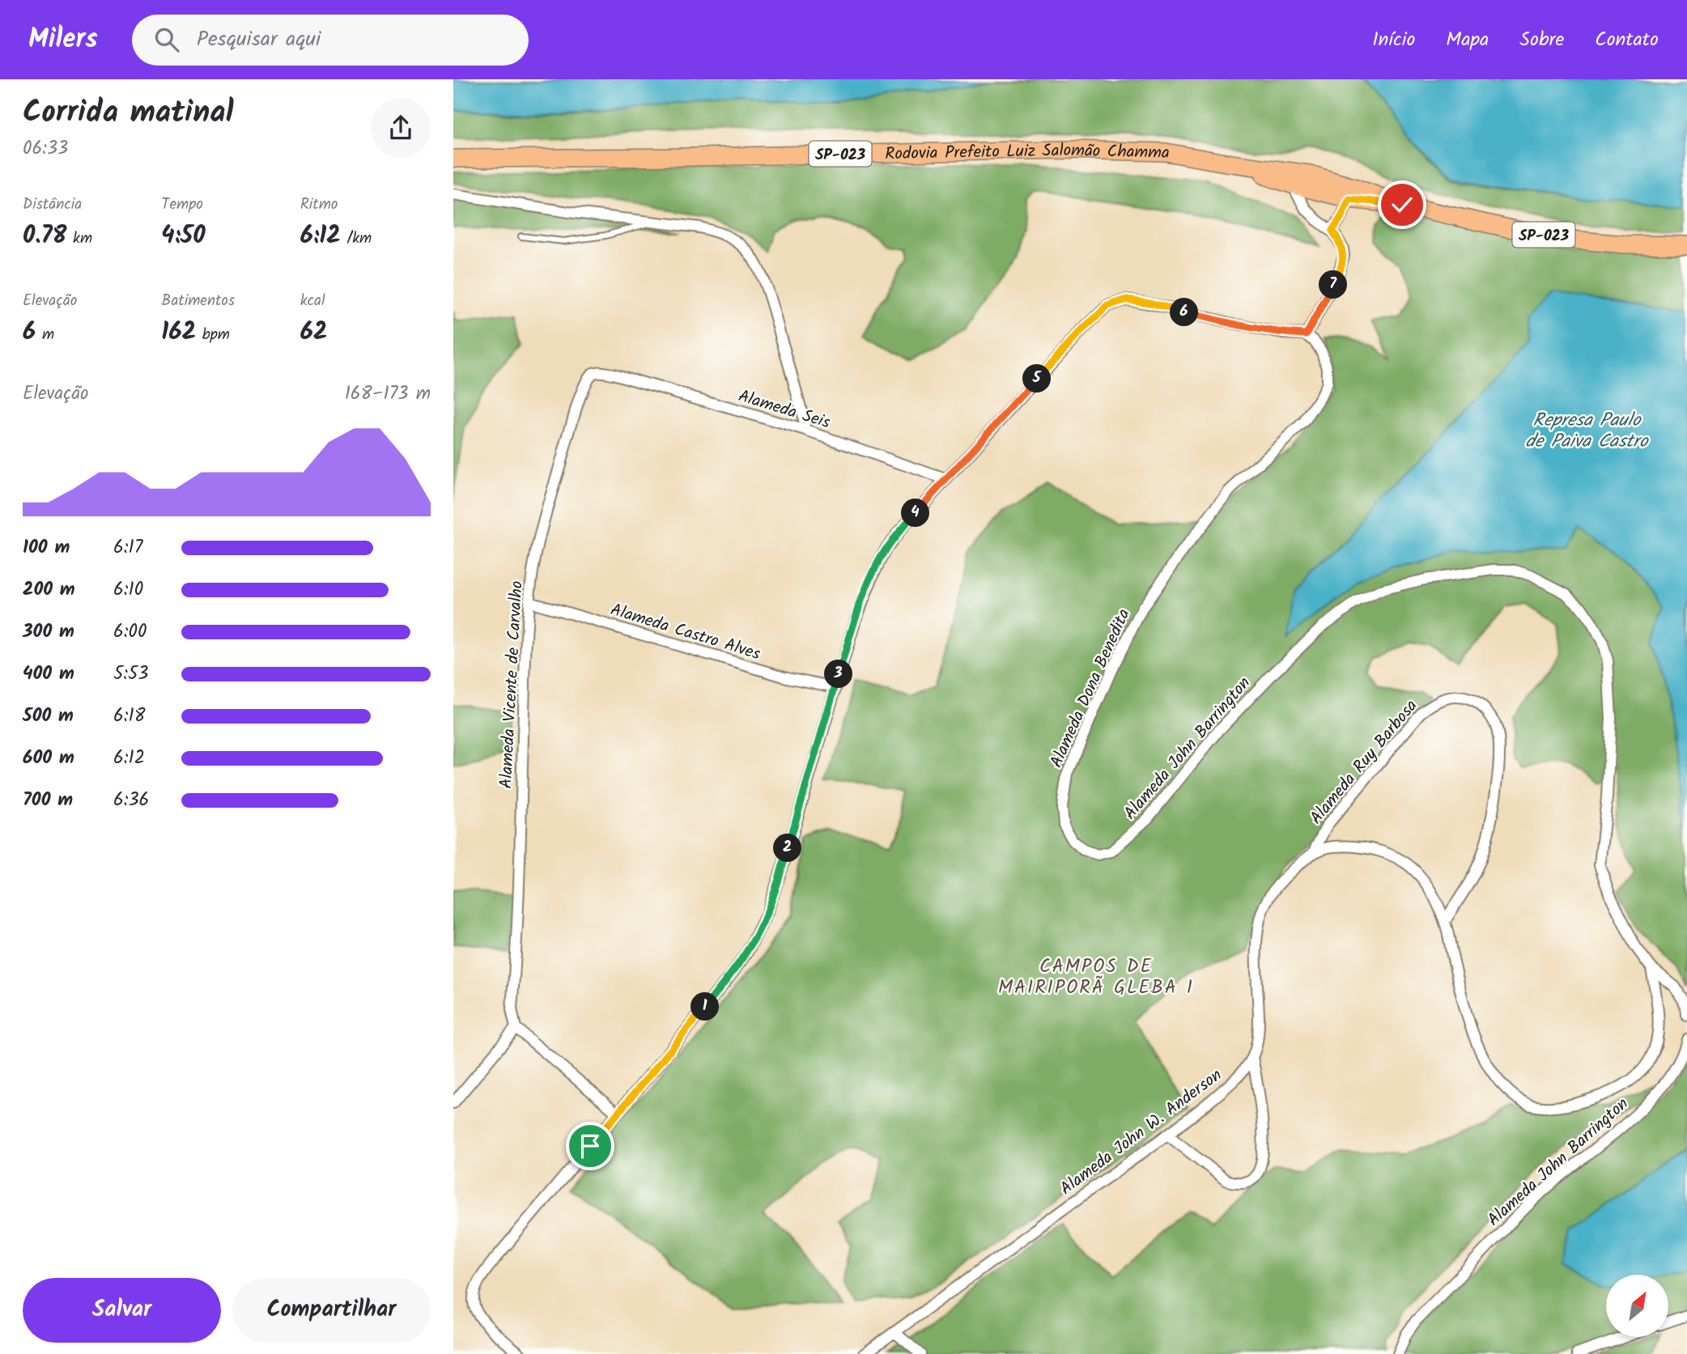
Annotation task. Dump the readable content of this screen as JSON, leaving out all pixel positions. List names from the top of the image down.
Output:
{
  "streets": {
    "main road": ["SP-023", "Rodovia Prefeito Luiz Salomão Chamma"],
    "street": [
      "Alameda Seis",
      "Alameda Castro Alves",
      "Alameda Vicente de Carvalho",
      "Alameda Dona Benedita",
      "Alameda John Barrington",
      "Alameda Ruy Barbosa",
      "Alameda John W. Anderson"
    ]
  },
  "crossings": [
    ["Alameda Seis", "Alameda Vicente de Carvalho"],
    ["Alameda Castro Alves", "Alameda Vicente de Carvalho"],
    ["Alameda Dona Benedita", "Alameda John Barrington"],
    ["Alameda Ruy Barbosa", "Alameda John W. Anderson"]
  ],
  "districts": ["CAMPOS DE MAIRIPORÃ GLEBA 1"],
  "water": ["Represa Paulo de Paiva Castro"],
  "north": "top right",
  "page": {
    "header": "Milers",
    "search": "Pesquisar aqui",
    "nav": [
      "Início",
      "Mapa",
      "Sobre",
      "Contato"
    ],
    "heading": ["Corrida matinal", "06:33"],
    "stats": [
      ["Distância", "0.78 km"],
      ["Tempo", "4:50"],
      ["Ritmo", "6:12 /km"],
      ["Elevação", "6 m"],
      ["Batimentos", "162 bpm"],
      ["kcal", "62"]
    ],
    "pins": [
      "7",
      "6",
      "5",
      "4",
      "3",
      "2",
      "1"
    ],
    "chart": ["Elevação", "168–173 m"],
    "list": [
      {
        "name": "100 m",
        "note": "6:17"
      },
      {
        "name": "200 m",
        "note": "6:10"
      },
      {
        "name": "300 m",
        "note": "6:00"
      },
      {
        "name": "400 m",
        "note": "5:53"
      },
      {
        "name": "500 m",
        "note": "6:18"
      },
      {
        "name": "600 m",
        "note": "6:12"
      },
      {
        "name": "700 m",
        "note": "6:36"
      }
    ],
    "buttons": ["Salvar", "Compartilhar"]
  }
}
